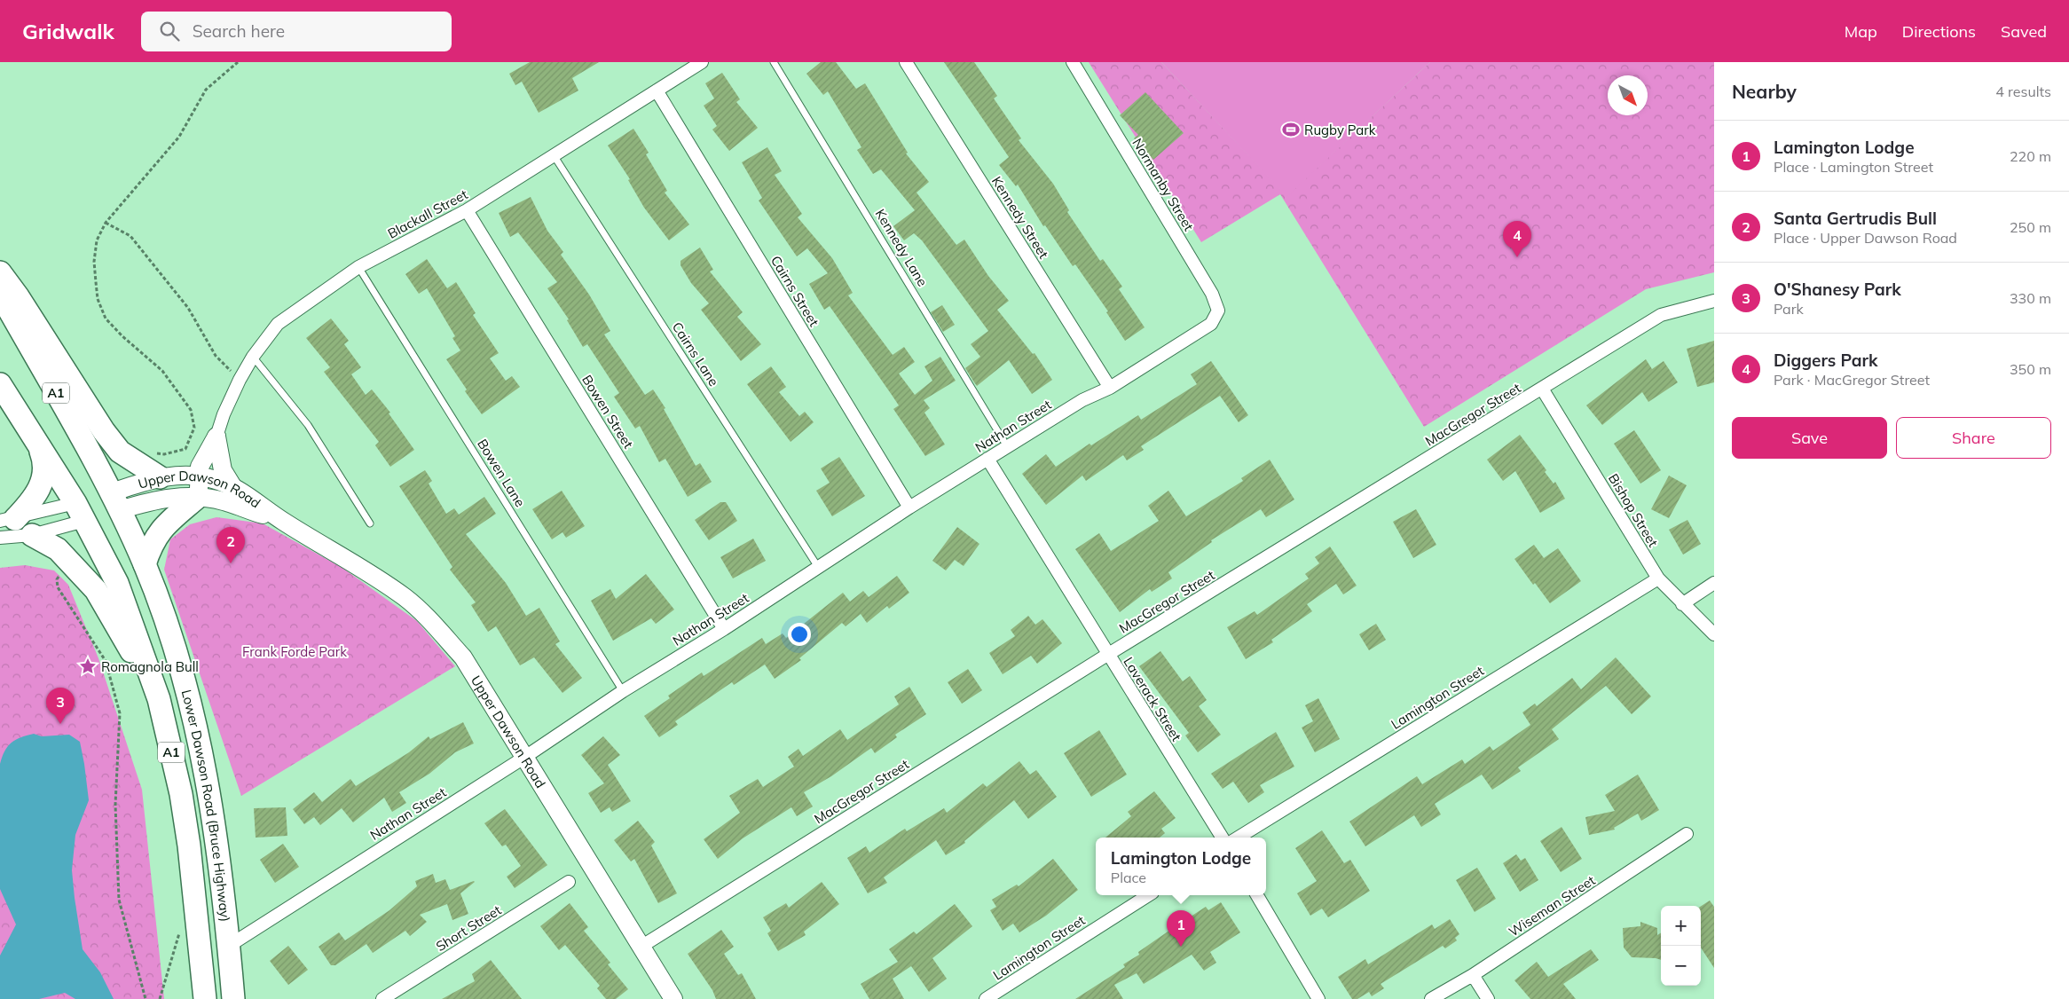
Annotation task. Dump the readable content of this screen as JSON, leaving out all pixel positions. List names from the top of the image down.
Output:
{
  "streets": {
    "highway": ["A1", "Lower Dawson Road (Bruce Highway)"],
    "street": [
      "Normanby Street",
      "Blackall Street",
      "Kennedy Street",
      "Cairns Street",
      "Bowen Street",
      "MacGregor Street",
      "Nathan Street",
      "Upper Dawson Road",
      "Bishop Street",
      "Lamington Street",
      "Laverack Street",
      "Wiseman Street",
      "Short Street"
    ],
    "lane": ["Kennedy Lane", "Cairns Lane", "Bowen Lane"]
  },
  "crossings": [
    ["Normanby Street", "Nathan Street"],
    ["Blackall Street", "Cairns Street"],
    ["Blackall Street", "Cairns Lane"],
    ["Blackall Street", "Bowen Street"],
    ["Blackall Street", "Bowen Lane"],
    ["Kennedy Street", "Nathan Street"],
    ["Kennedy Lane", "Nathan Street"],
    ["Cairns Street", "Nathan Street"],
    ["Cairns Lane", "Nathan Street"],
    ["A1", "Upper Dawson Road"],
    ["A1", "Lower Dawson Road (Bruce Highway)"],
    ["Bowen Street", "Nathan Street"],
    ["MacGregor Street", "Upper Dawson Road"],
    ["MacGregor Street", "Bishop Street"],
    ["MacGregor Street", "Laverack Street"],
    ["Nathan Street", "Bowen Lane"],
    ["Nathan Street", "Upper Dawson Road"],
    ["Nathan Street", "Laverack Street"],
    ["Nathan Street", "Lower Dawson Road (Bruce Highway)"],
    ["Upper Dawson Road", "Lower Dawson Road (Bruce Highway)"],
    ["Bishop Street", "Lamington Street"]
  ],
  "parks": ["Frank Forde Park"],
  "places": {
    "sports": ["Rugby Park"],
    "place": ["Romagnola Bull"]
  },
  "north": "bottom right",
  "page": {
    "header": "Gridwalk",
    "search": "Search here",
    "nav": ["Map", "Directions", "Saved"],
    "heading": ["Nearby", "4 results"],
    "list": [
      {
        "mark": "1",
        "name": "Lamington Lodge",
        "note": "Place · Lamington Street",
        "value": "220 m"
      },
      {
        "mark": "2",
        "name": "Santa Gertrudis Bull",
        "note": "Place · Upper Dawson Road",
        "value": "250 m"
      },
      {
        "mark": "3",
        "name": "O'Shanesy Park",
        "note": "Park",
        "value": "330 m"
      },
      {
        "mark": "4",
        "name": "Diggers Park",
        "note": "Park · MacGregor Street",
        "value": "350 m"
      }
    ],
    "pins": [
      "4",
      "2",
      "3",
      "1"
    ],
    "buttons": ["Save", "Share"],
    "popup": ["Lamington Lodge", "Place"],
    "map_buttons": ["+", "−"]
  }
}
